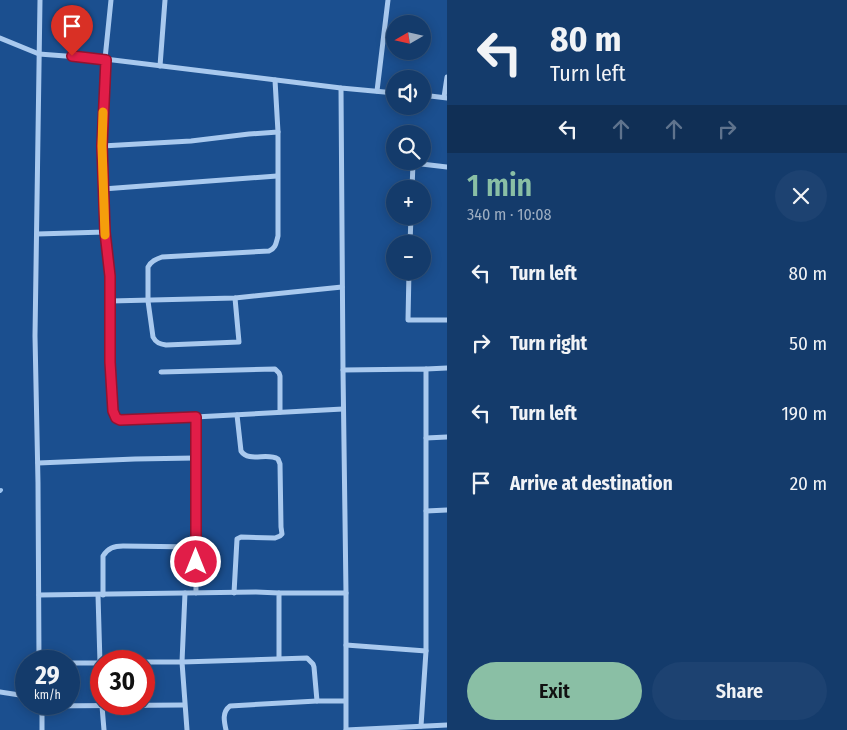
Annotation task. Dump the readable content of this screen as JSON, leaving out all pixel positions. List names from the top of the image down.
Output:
{
  "north": "left",
  "page": {
    "turn": ["80 m", "Turn left"],
    "map_buttons": ["+", "−"],
    "heading": ["1 min", "340 m · 10:08"],
    "list": [
      {
        "name": "Turn left",
        "value": "80 m"
      },
      {
        "name": "Turn right",
        "value": "50 m"
      },
      {
        "name": "Turn left",
        "value": "190 m"
      },
      {
        "name": "Arrive at destination",
        "value": "20 m"
      }
    ],
    "speed": "29 km/h",
    "limit": "30",
    "buttons": ["Exit", "Share"]
  }
}
